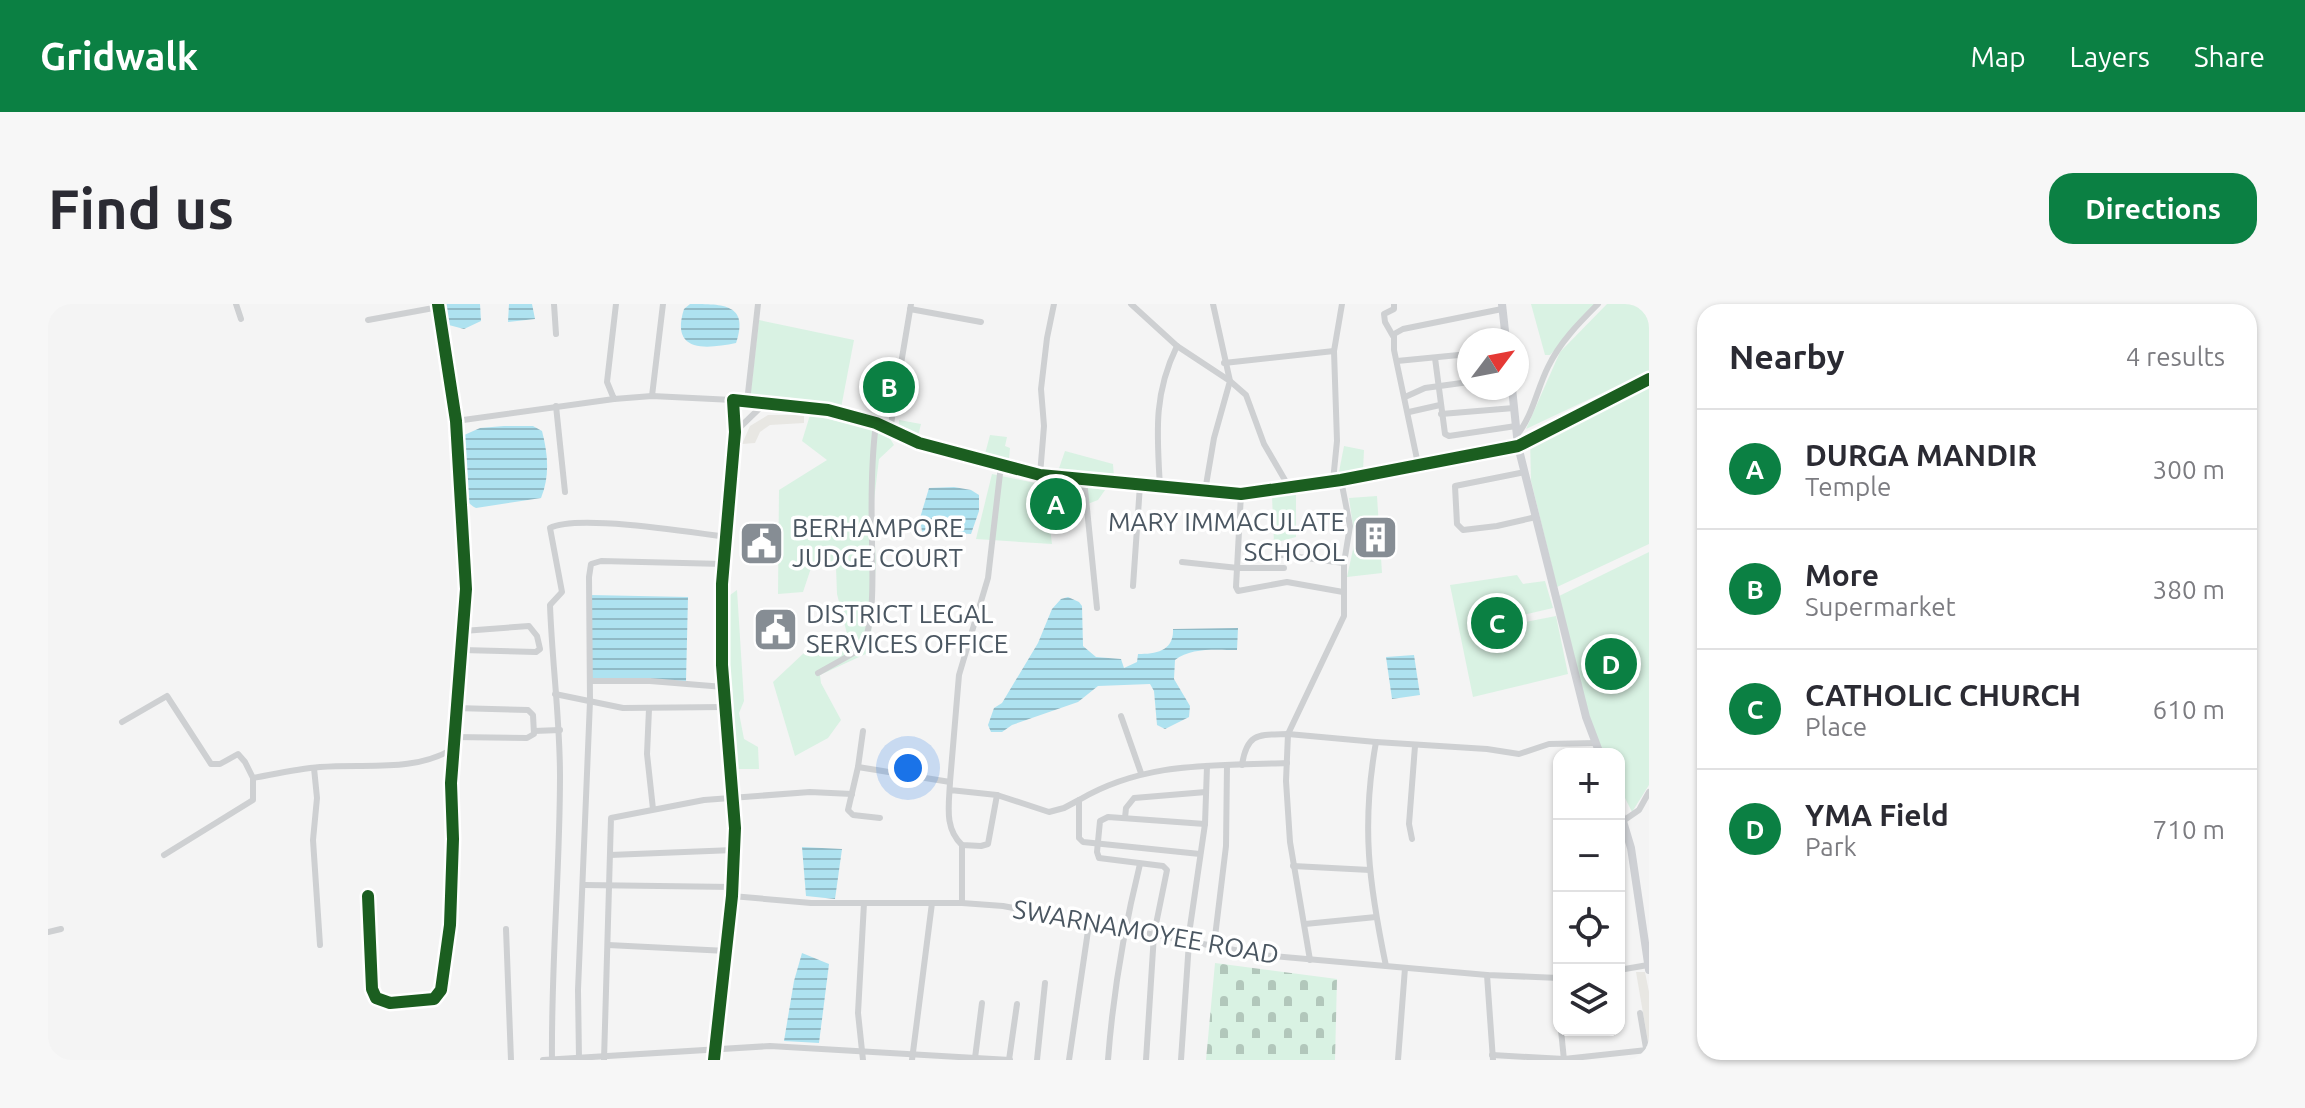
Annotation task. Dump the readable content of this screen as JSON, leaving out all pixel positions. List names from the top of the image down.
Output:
{
  "streets": {
    "street": ["SWARNAMOYEE ROAD"]
  },
  "places": {
    "building": ["MARY IMMACULATE SCHOOL"],
    "public building": ["BERHAMPORE JUDGE COURT", "DISTRICT LEGAL SERVICES OFFICE"]
  },
  "north": "top right",
  "page": {
    "header": "Gridwalk",
    "nav": ["Map", "Layers", "Share"],
    "buttons": "Directions",
    "title": "Find us",
    "heading": ["Nearby", "4 results"],
    "pins": [
      "B",
      "A",
      "C",
      "D"
    ],
    "list": [
      {
        "mark": "A",
        "name": "DURGA MANDIR",
        "note": "Temple",
        "value": "300 m"
      },
      {
        "mark": "B",
        "name": "More",
        "note": "Supermarket",
        "value": "380 m"
      },
      {
        "mark": "C",
        "name": "CATHOLIC CHURCH",
        "note": "Place",
        "value": "610 m"
      },
      {
        "mark": "D",
        "name": "YMA Field",
        "note": "Park",
        "value": "710 m"
      }
    ],
    "map_buttons": ["+", "−"]
  }
}
